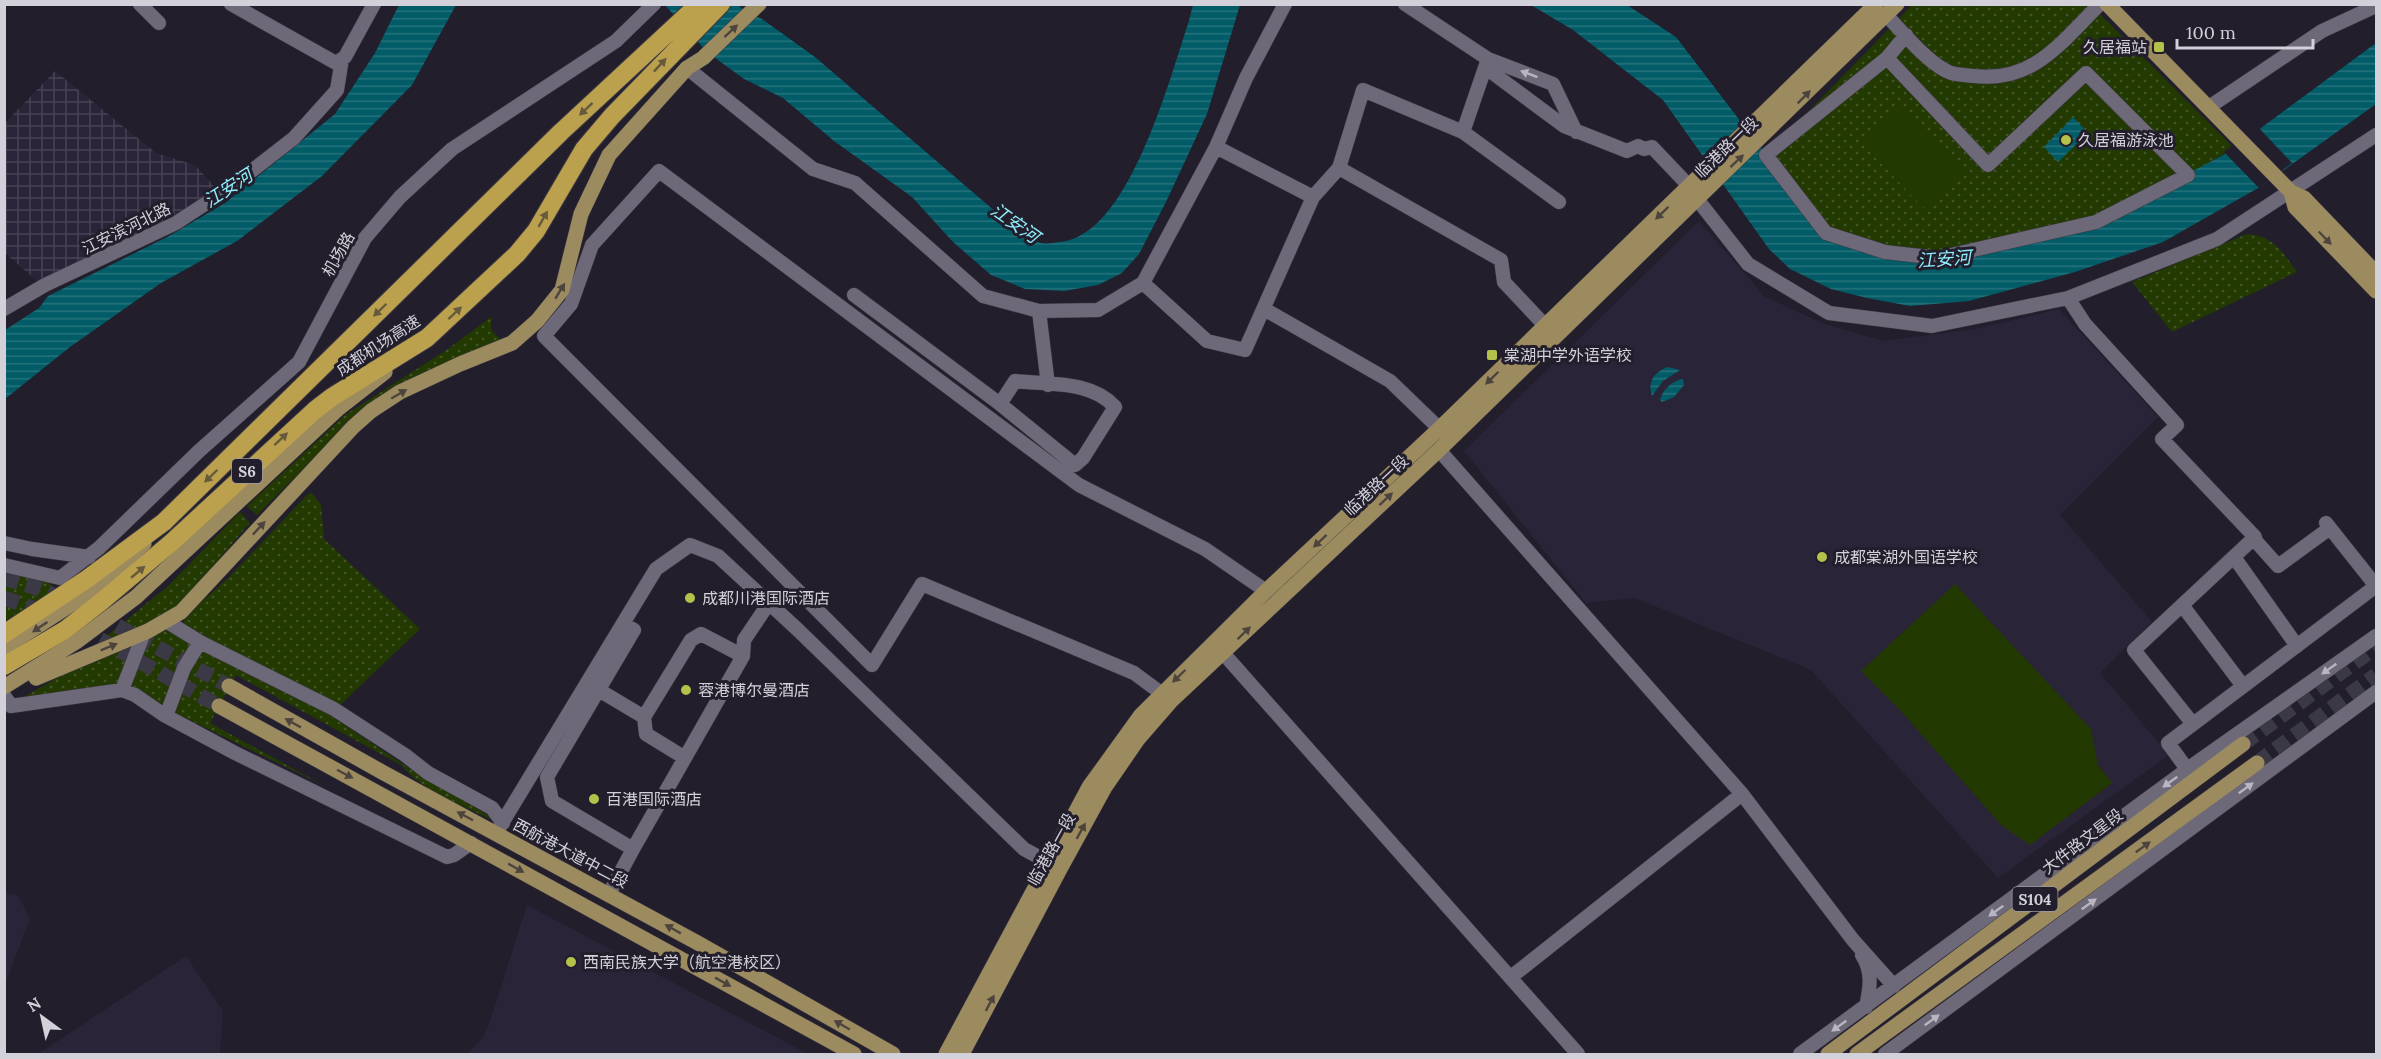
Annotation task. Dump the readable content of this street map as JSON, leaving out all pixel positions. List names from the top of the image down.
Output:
{
  "streets": {
    "highway": ["成都机场高速", "S6"],
    "main road": [
      "临港路一段",
      "大件路文星段",
      "西航港大道中二段",
      "S104"
    ],
    "street": ["江安滨河北路", "机场路"]
  },
  "water": ["江安河"],
  "places": {
    "transit": ["久居福站", "棠湖中学外语学校"],
    "other": [
      "久居福游泳池",
      "成都棠湖外国语学校",
      "成都川港国际酒店",
      "蓉港博尔曼酒店",
      "百港国际酒店",
      "西南民族大学（航空港校区）"
    ]
  },
  "scale_bar": "100 m",
  "north": "top left"
}
